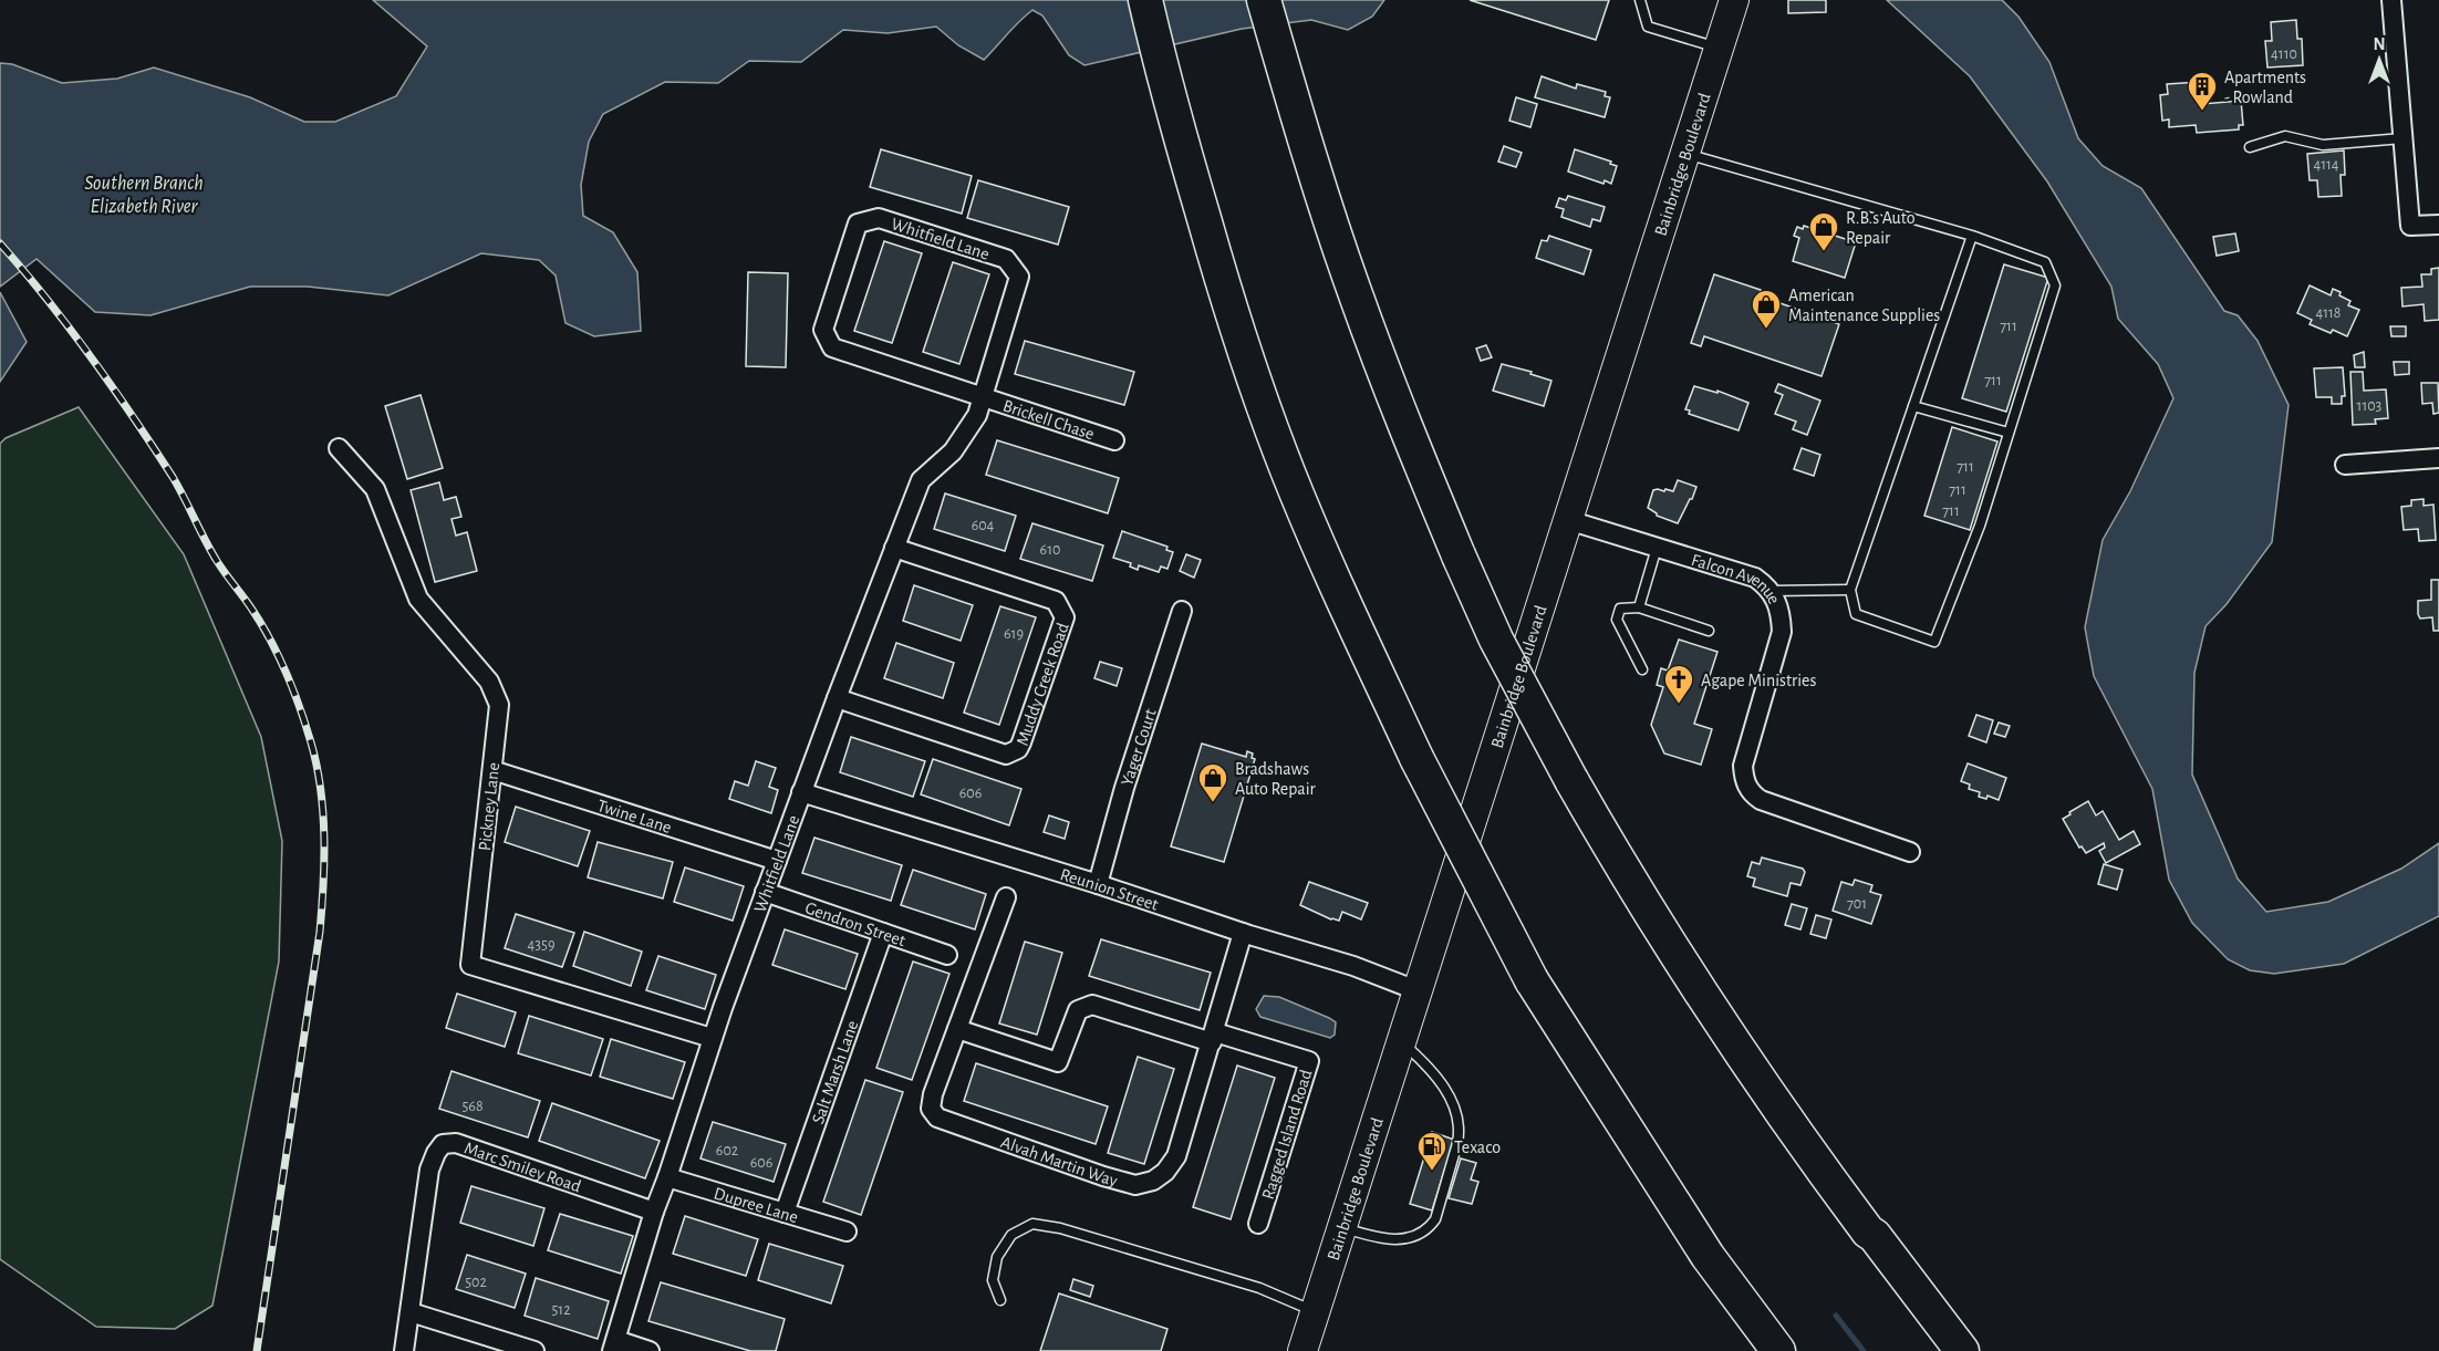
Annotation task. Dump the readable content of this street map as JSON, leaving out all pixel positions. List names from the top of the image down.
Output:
{
  "streets": {
    "main road": ["Bainbridge Boulevard"],
    "street": [
      "Whitfield Lane",
      "Brickell Chase",
      "Falcon Avenue",
      "Muddy Creek Road",
      "Yager Court",
      "Pickney Lane",
      "Twine Lane",
      "Reunion Street",
      "Gendron Street",
      "Salt Marsh Lane",
      "Ragged Island Road",
      "Alvah Martin Way",
      "Marc Smiley Road",
      "Dupree Lane"
    ]
  },
  "crossings": [
    ["Bainbridge Boulevard", "Falcon Avenue"],
    ["Bainbridge Boulevard", "Reunion Street"],
    ["Whitfield Lane", "Brickell Chase"],
    ["Whitfield Lane", "Muddy Creek Road"],
    ["Whitfield Lane", "Pickney Lane"],
    ["Whitfield Lane", "Twine Lane"],
    ["Whitfield Lane", "Reunion Street"],
    ["Whitfield Lane", "Gendron Street"],
    ["Whitfield Lane", "Marc Smiley Road"],
    ["Whitfield Lane", "Dupree Lane"],
    ["Yager Court", "Reunion Street"],
    ["Pickney Lane", "Twine Lane"],
    ["Reunion Street", "Alvah Martin Way"],
    ["Gendron Street", "Salt Marsh Lane"],
    ["Salt Marsh Lane", "Dupree Lane"],
    ["Ragged Island Road", "Alvah Martin Way"]
  ],
  "water": ["Southern Branch Elizabeth River"],
  "places": {
    "building": ["Apartments - Rowland"],
    "shop": ["R.B.s Auto Repair", "American Maintenance Supplies", "Bradshaws Auto Repair"],
    "church": ["Agape Ministries"],
    "fuel station": ["Texaco"]
  },
  "house_numbers": [
    "4110",
    "4114",
    "4118",
    "711",
    "711",
    "1103",
    "711",
    "711",
    "711",
    "604",
    "610",
    "619",
    "606",
    "701",
    "4359",
    "568",
    "602",
    "606",
    "502",
    "512"
  ],
  "north": "top"
}
